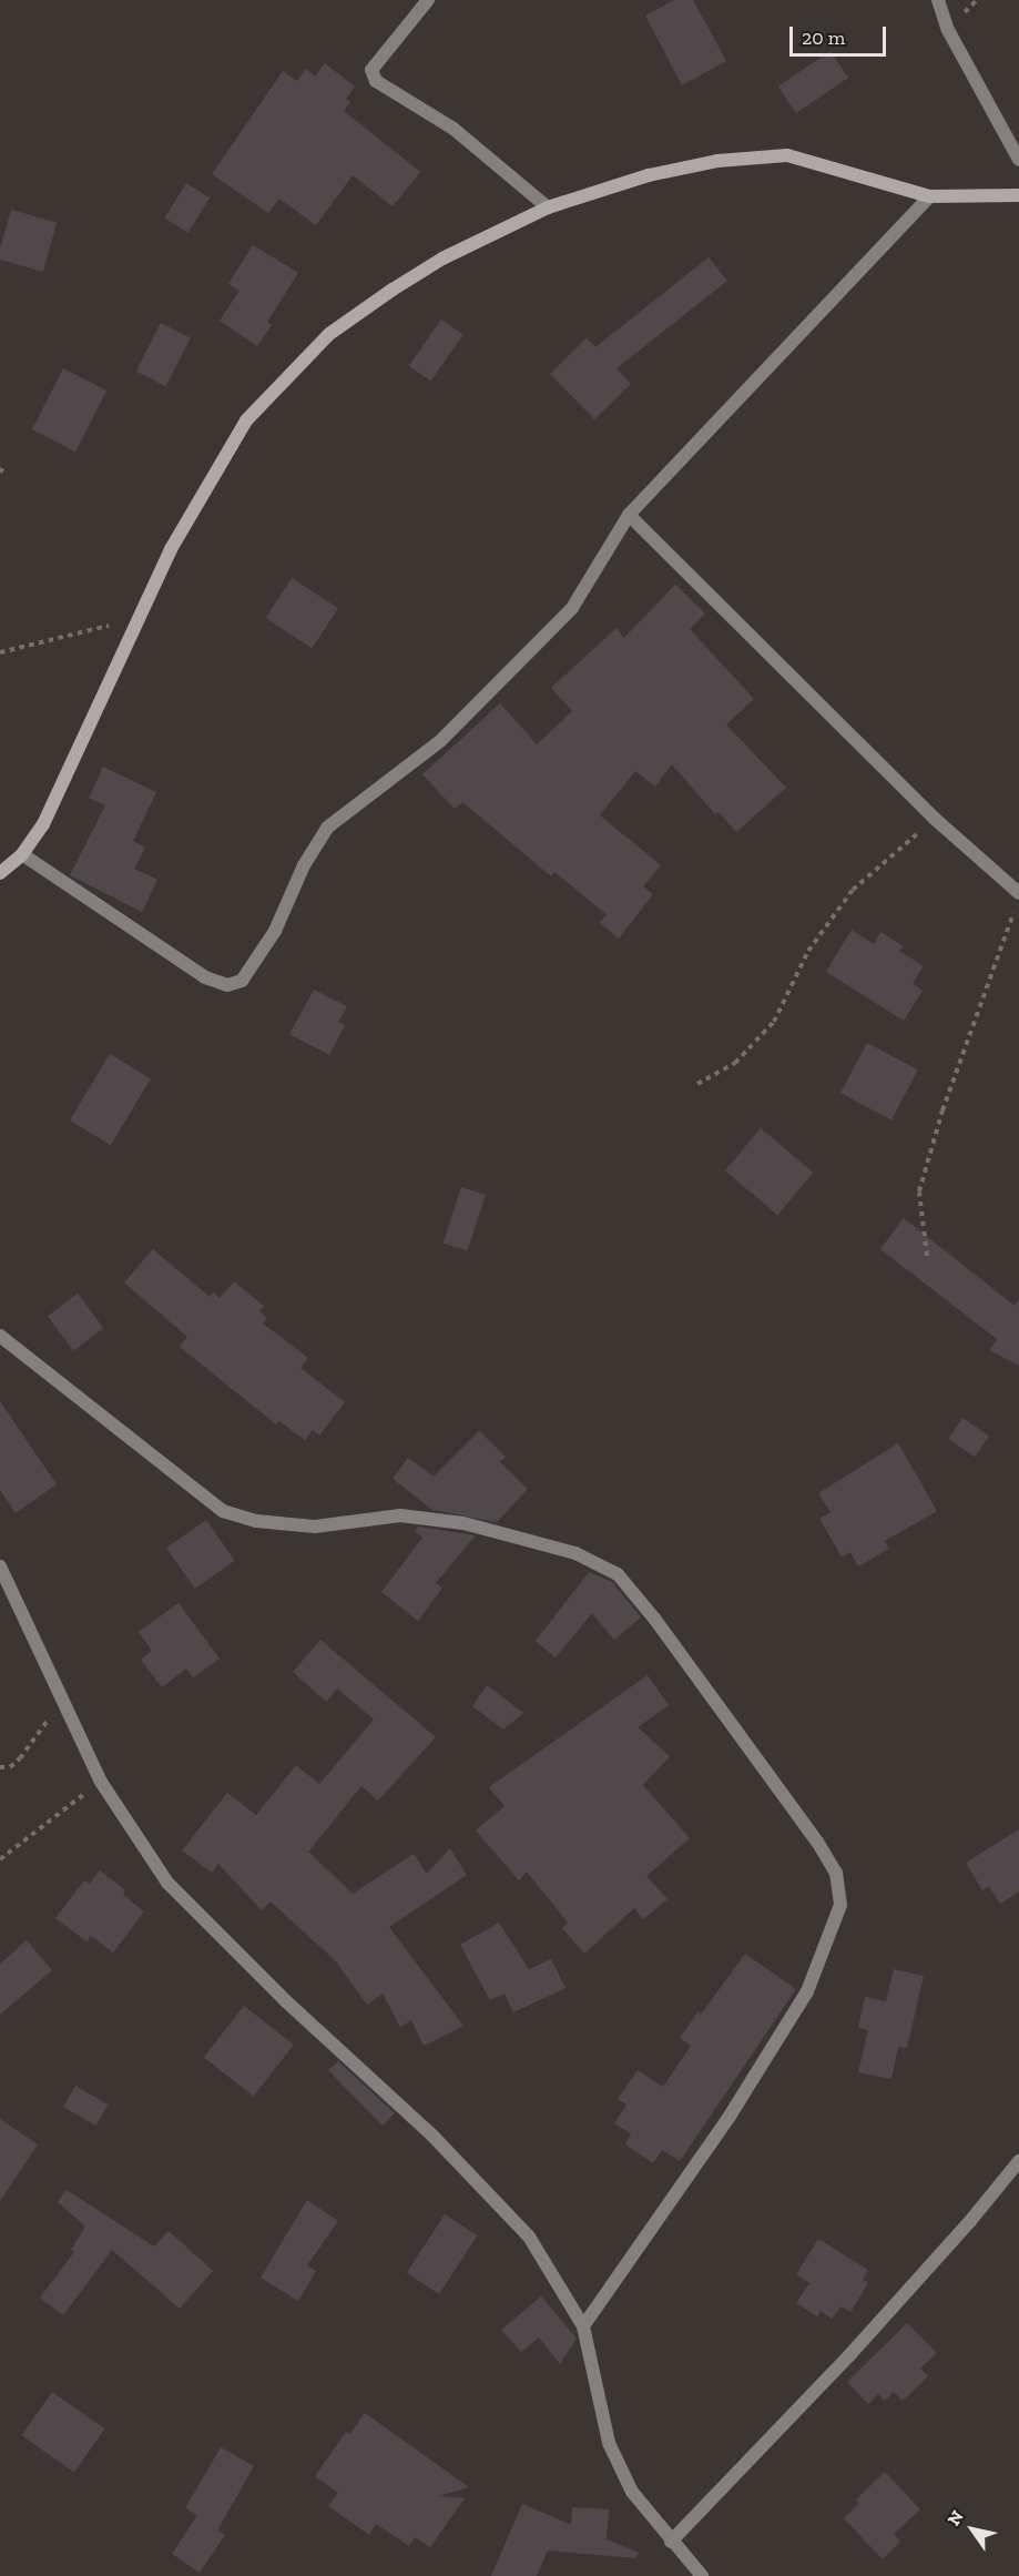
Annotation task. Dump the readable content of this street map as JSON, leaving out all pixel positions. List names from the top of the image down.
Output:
{
  "scale_bar": "20 m",
  "north": "top left"
}
